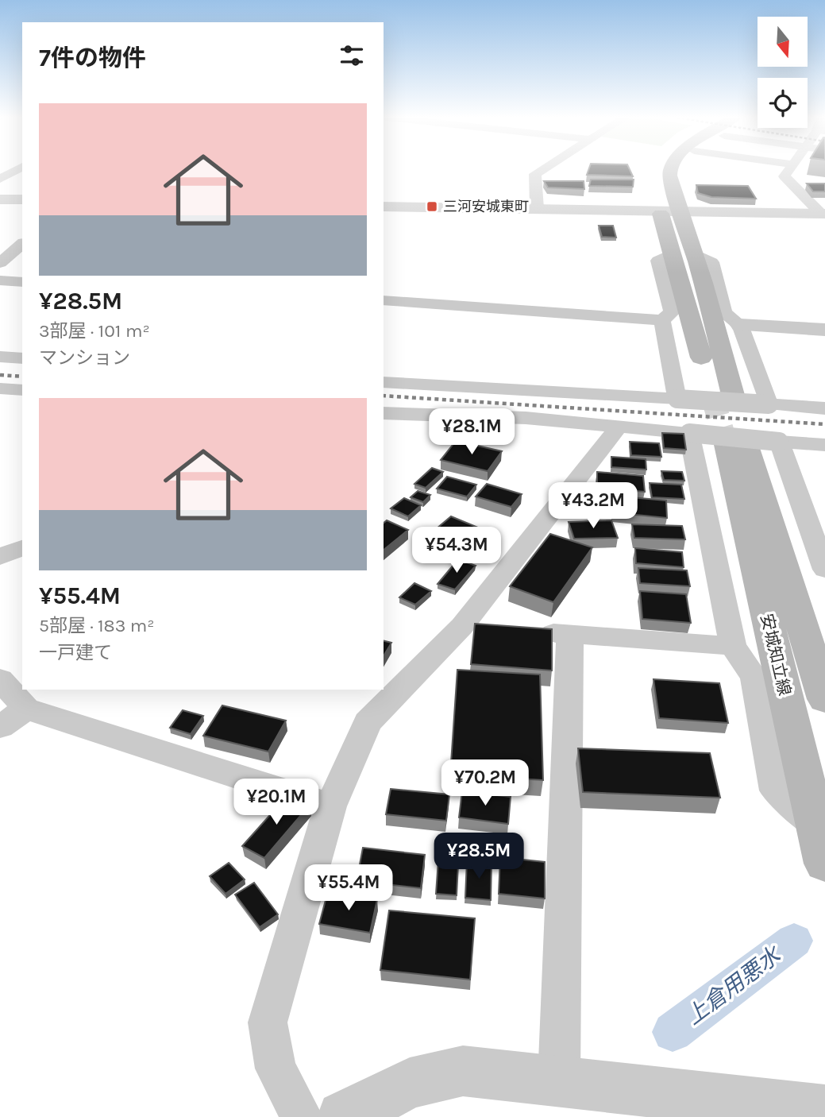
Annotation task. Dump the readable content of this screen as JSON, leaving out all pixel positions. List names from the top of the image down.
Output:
{
  "streets": {
    "main road": ["安城知立線"]
  },
  "water": ["上倉用悪水"],
  "places": {
    "transit": ["三河安城東町"]
  },
  "north": "bottom",
  "page": {
    "heading": "7件の物件",
    "list": [
      {
        "name": "¥28.5M",
        "note": "3部屋 · 101 m² · マンション"
      },
      {
        "name": "¥55.4M",
        "note": "5部屋 · 183 m² · 一戸建て"
      }
    ],
    "price": [
      "¥28.1M",
      "¥43.2M",
      "¥54.3M",
      "¥70.2M",
      "¥20.1M",
      "¥28.5M",
      "¥55.4M"
    ]
  }
}
